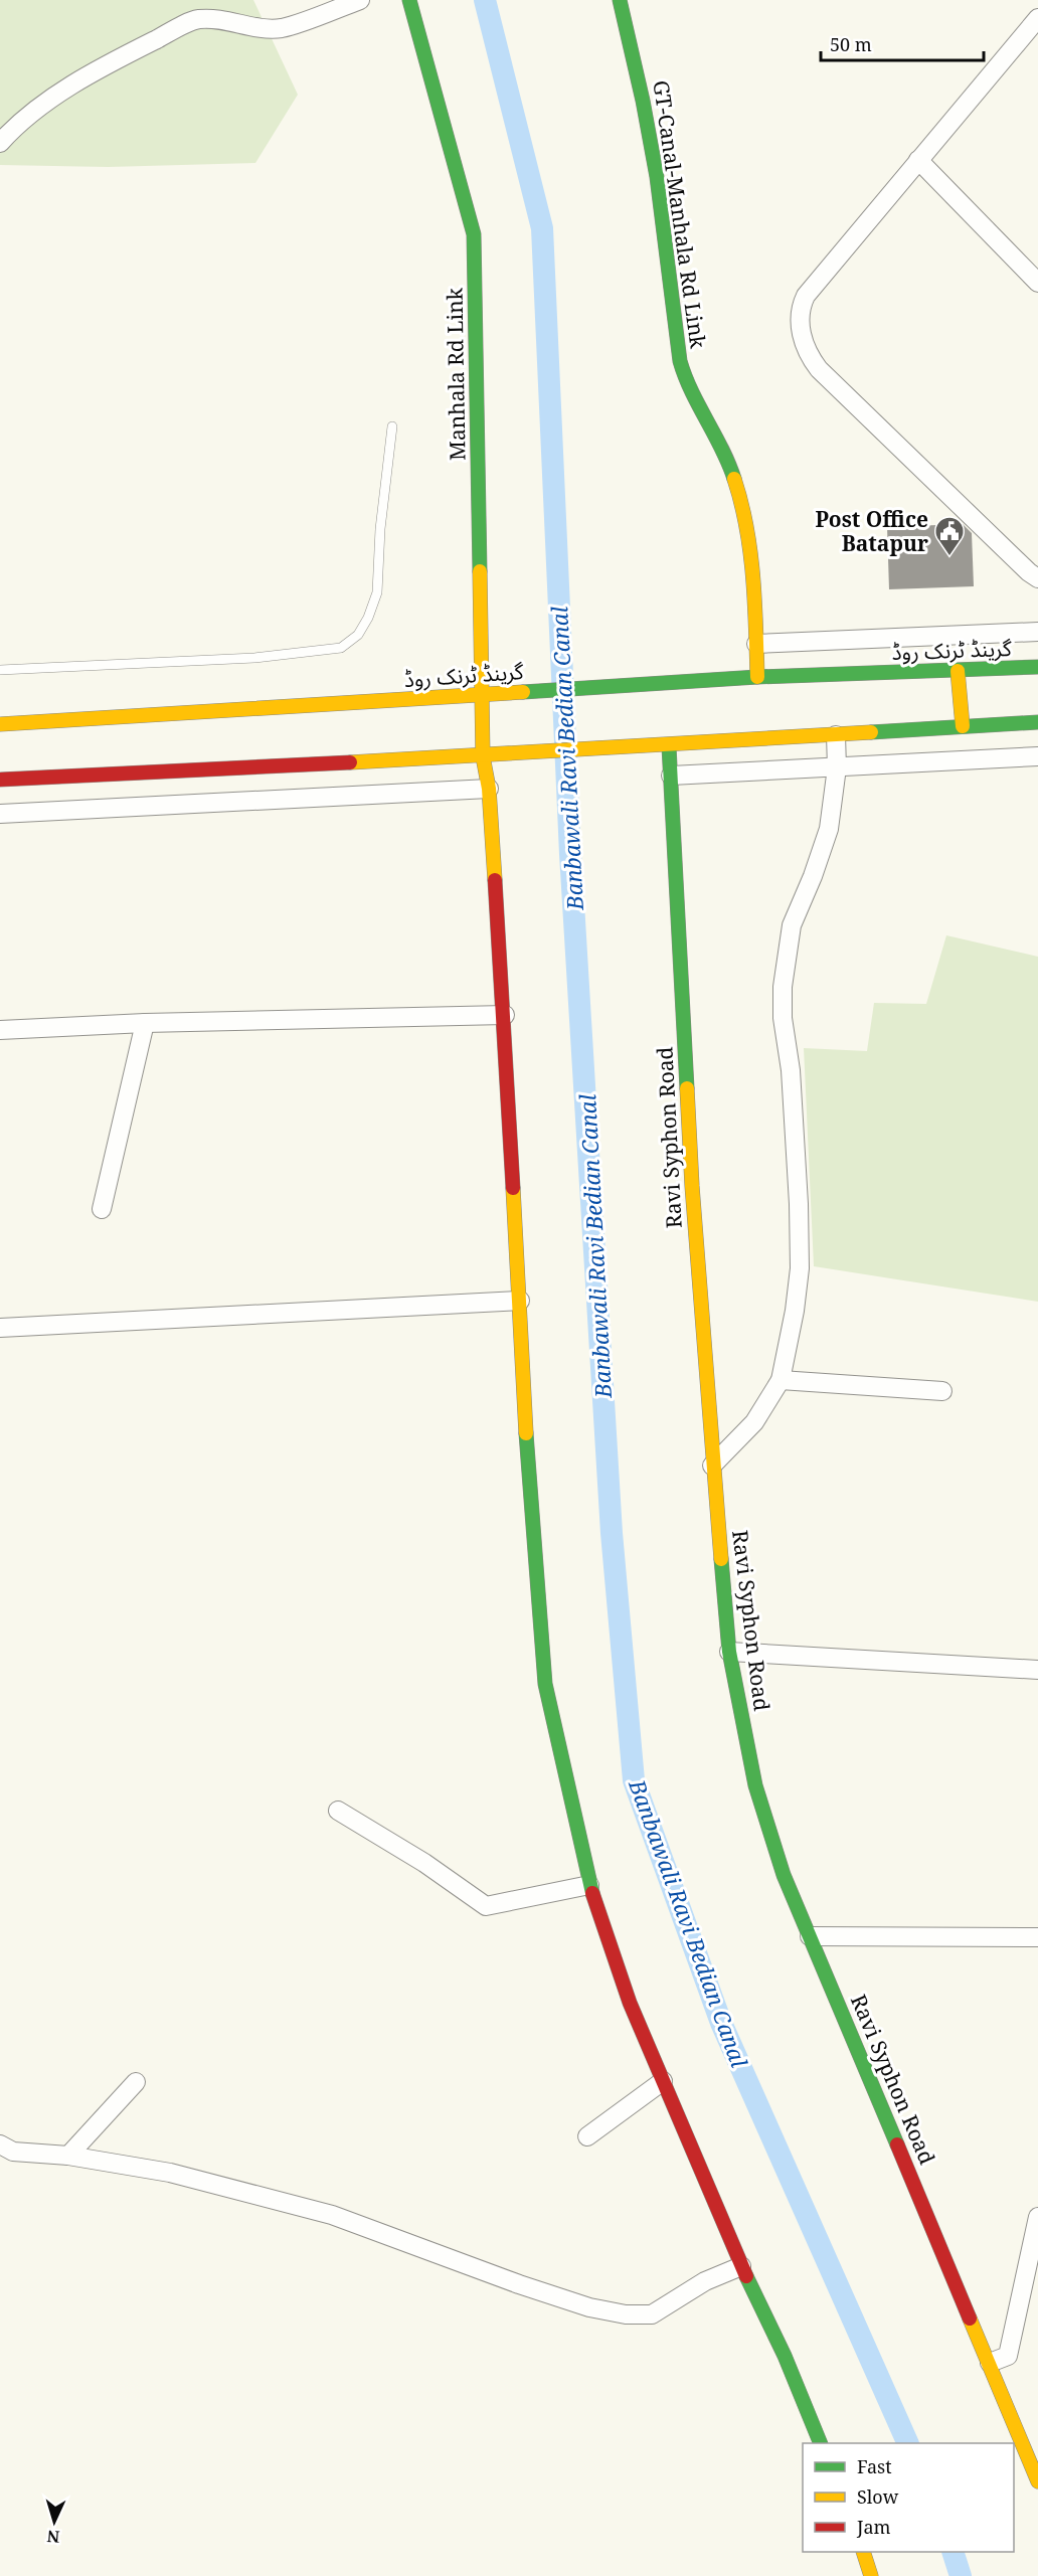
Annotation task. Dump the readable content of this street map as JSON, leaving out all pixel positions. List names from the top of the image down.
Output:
{
  "streets": {
    "main road": [
      "GT-Canal-Manhala Rd Link",
      "Manhala Rd Link",
      "گرینڈ ٹرنک روڈ",
      "Ravi Syphon Road"
    ]
  },
  "crossings": [
    ["GT-Canal-Manhala Rd Link", "گرینڈ ٹرنک روڈ"],
    ["Manhala Rd Link", "گرینڈ ٹرنک روڈ"]
  ],
  "water": ["Banbawali Ravi Bedian Canal"],
  "places": {
    "public building": ["Post Office Batapur"]
  },
  "legend": ["Fast", "Slow", "Jam"],
  "scale_bar": "50 m",
  "north": "bottom"
}
